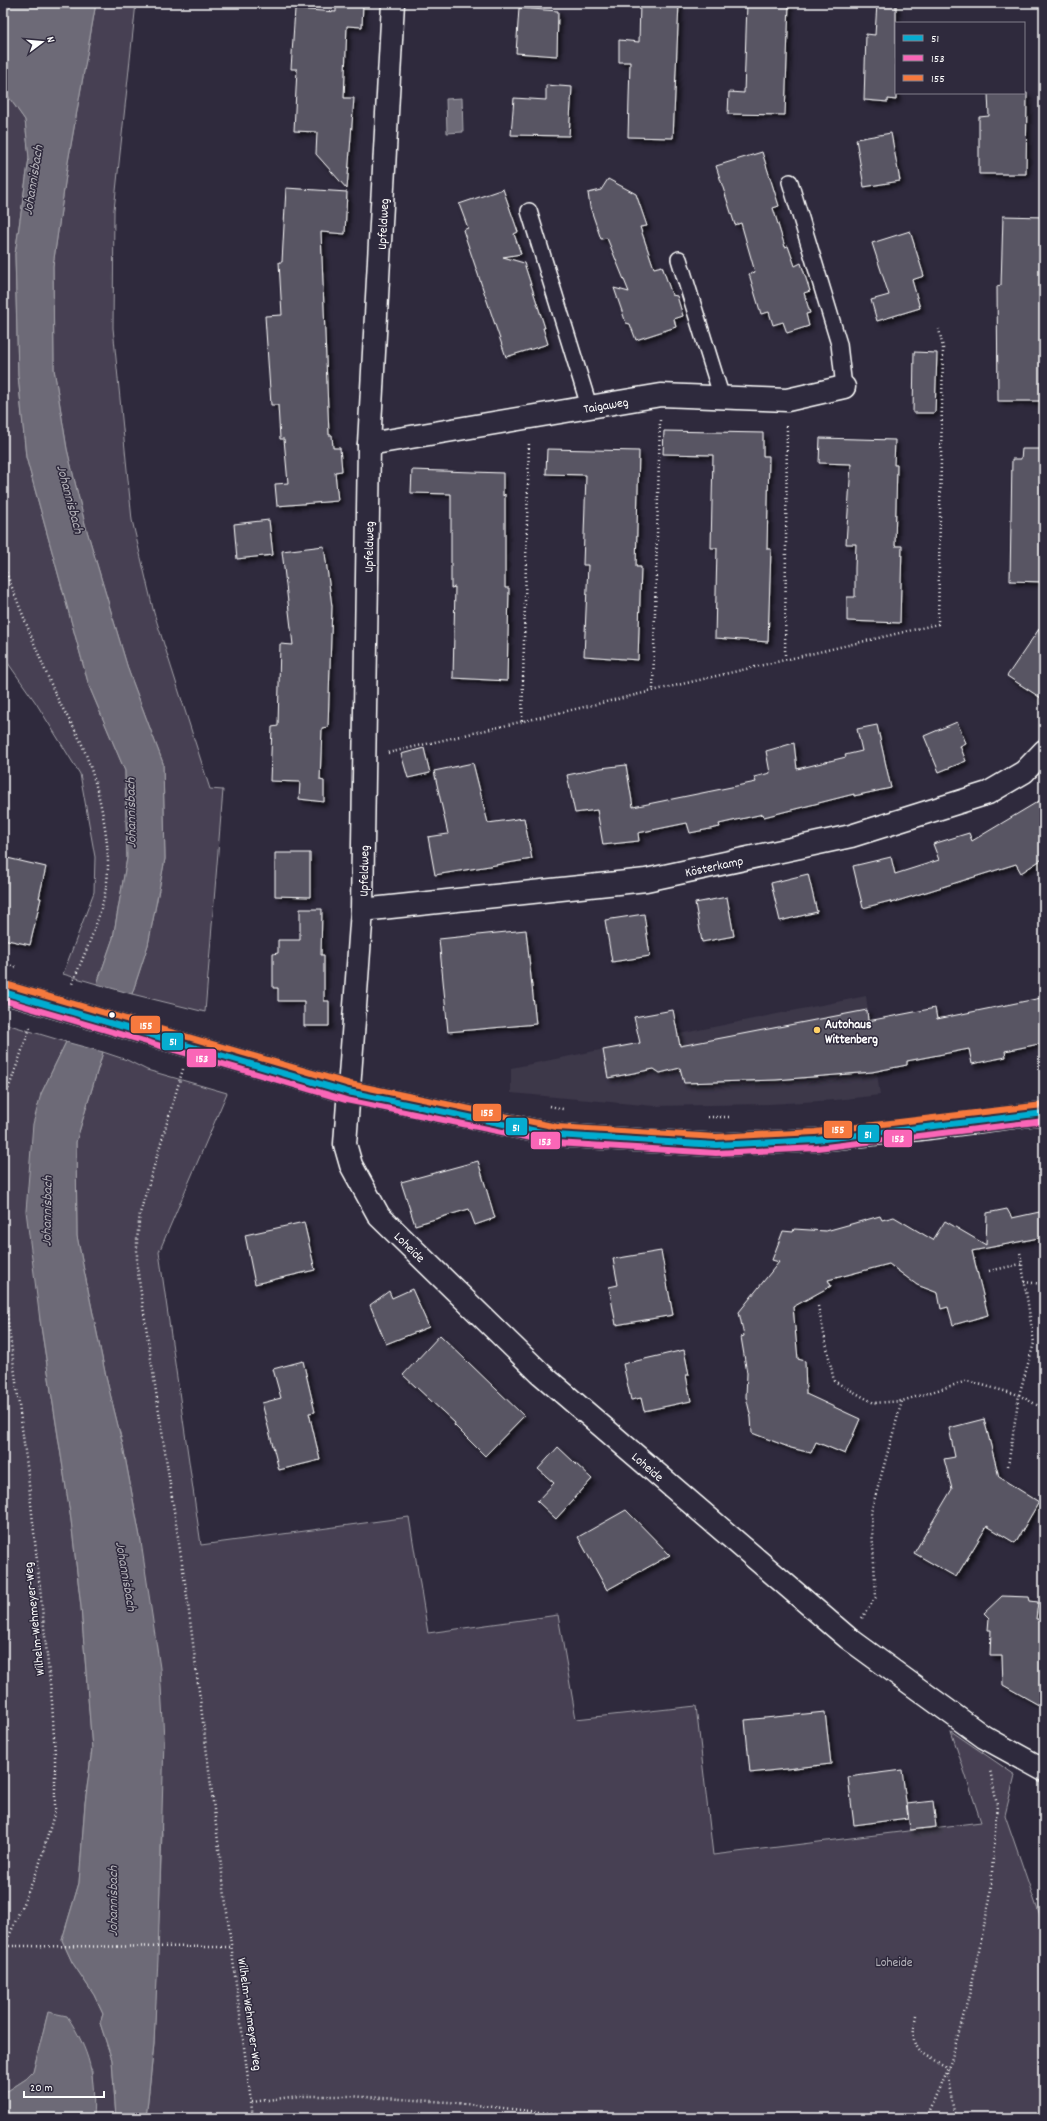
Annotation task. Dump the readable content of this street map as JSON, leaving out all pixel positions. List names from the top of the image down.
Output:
{
  "streets": {
    "street": [
      "Upfeldweg",
      "Taigaweg",
      "Kösterkamp",
      "Loheide"
    ],
    "path": ["Wilhelm-Wehmeyer-Weg"]
  },
  "crossings": [
    ["Upfeldweg", "Taigaweg"],
    ["Upfeldweg", "Kösterkamp"],
    ["Upfeldweg", "Loheide"]
  ],
  "water": ["Johannisbach"],
  "parks": ["Loheide"],
  "places": ["Autohaus Wittenberg"],
  "lines": ["transit line 155", "transit line 51", "transit line 153"],
  "legend": ["51", "153", "155"],
  "scale_bar": "20 m",
  "north": "right"
}
